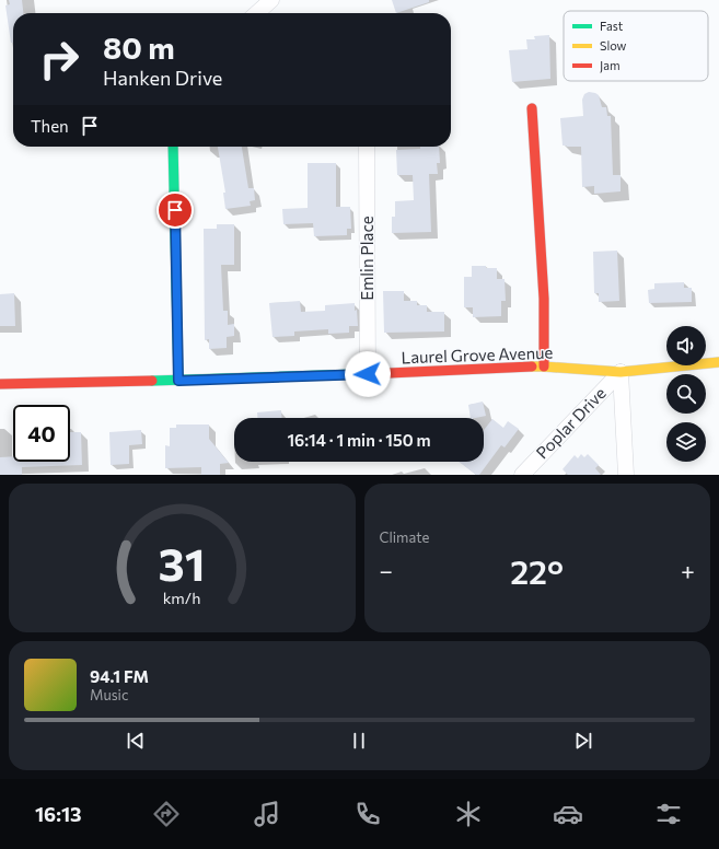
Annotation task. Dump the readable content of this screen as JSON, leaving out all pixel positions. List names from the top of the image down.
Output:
{
  "streets": {
    "street": ["Emlin Place", "Laurel Grove Avenue", "Poplar Drive"]
  },
  "crossings": [
    ["Emlin Place", "Laurel Grove Avenue"],
    ["Laurel Grove Avenue", "Poplar Drive"]
  ],
  "legend": ["Fast", "Slow", "Jam"],
  "page": {
    "turn": ["80 m", "Hanken Drive"],
    "then": "Then",
    "limit": "40",
    "trip": "16:14 · 1 min · 150 m",
    "tile": "Climate",
    "heat": ["−", "22°", "+"],
    "song": ["94.1 FM", "Music"],
    "tabs": "16:13",
    "gauge": ["31", "km/h"]
  }
}
